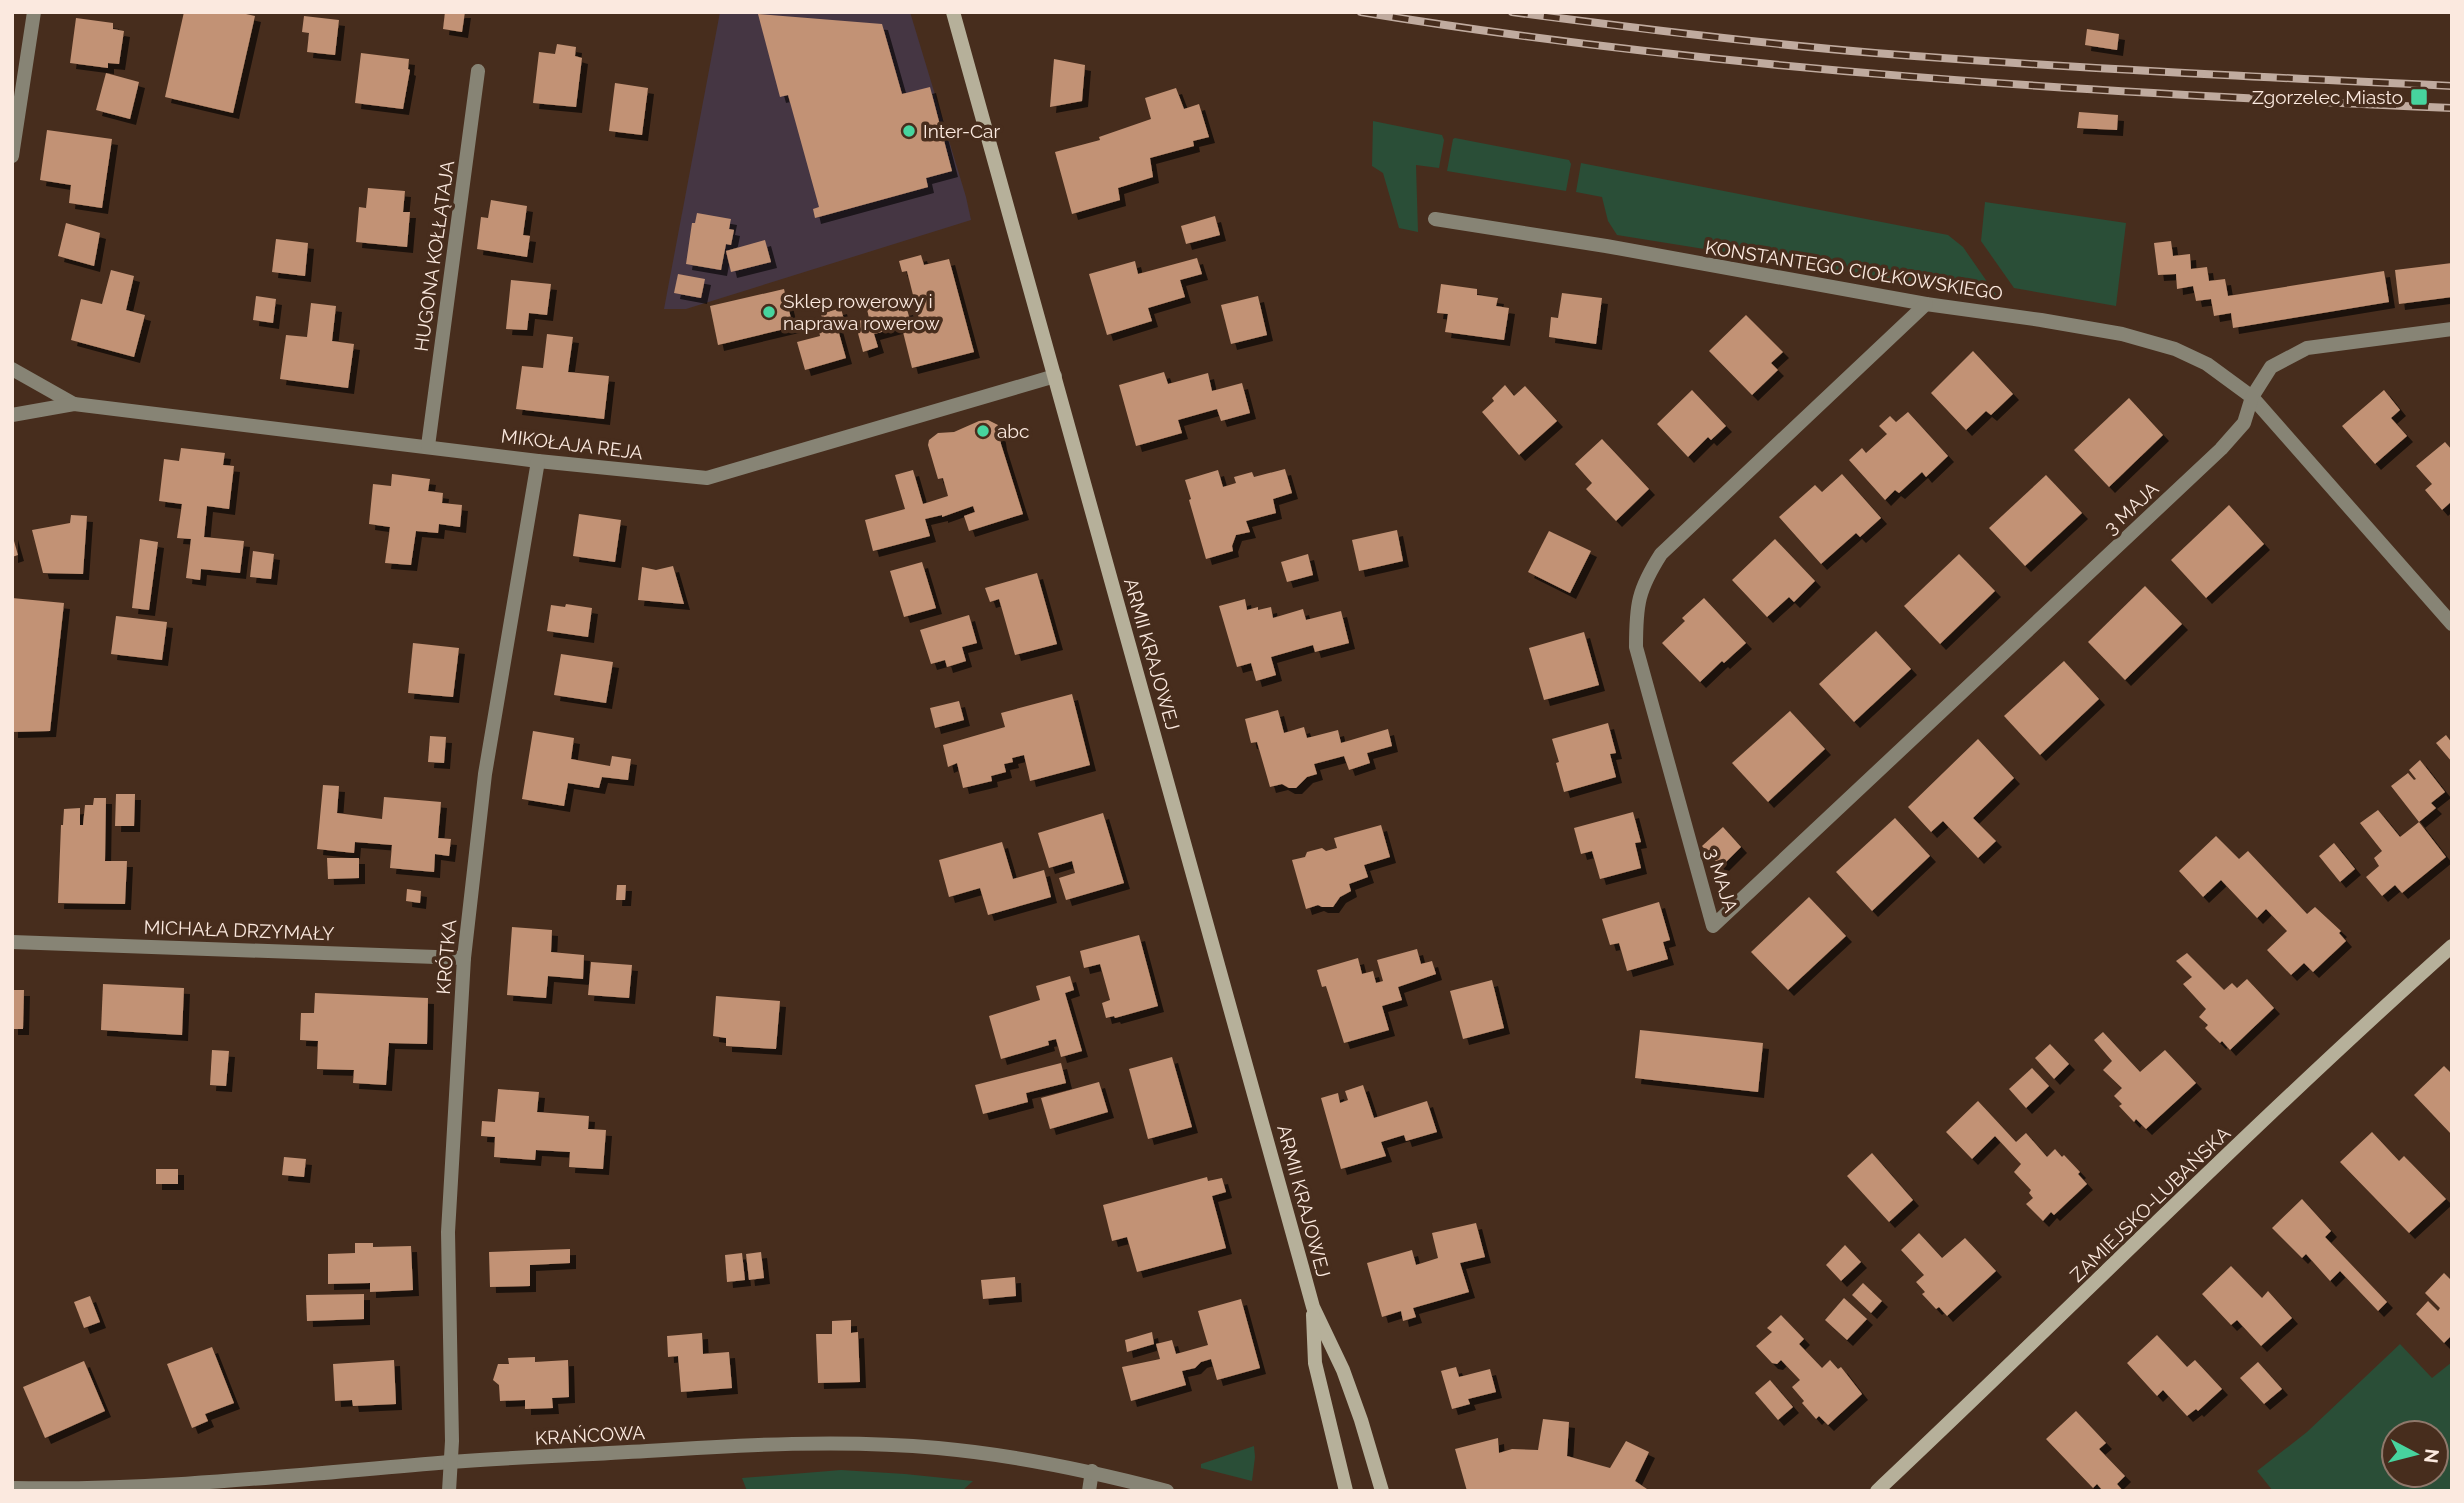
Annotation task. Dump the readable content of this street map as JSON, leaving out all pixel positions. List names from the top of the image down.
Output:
{
  "streets": {
    "main road": ["ARMII KRAJOWEJ", "ZAMIEJSKO-LUBAŃSKA"],
    "street": [
      "HUGONA KOŁŁĄTAJA",
      "KONSTANTEGO CIOŁKOWSKIEGO",
      "MIKOŁAJA REJA",
      "3 MAJA",
      "MICHAŁA DRZYMAŁY",
      "KRÓTKA",
      "KRAŃCOWA"
    ]
  },
  "crossings": [
    ["HUGONA KOŁŁĄTAJA", "MIKOŁAJA REJA"],
    ["KONSTANTEGO CIOŁKOWSKIEGO", "3 MAJA"],
    ["MIKOŁAJA REJA", "ARMII KRAJOWEJ"],
    ["MIKOŁAJA REJA", "KRÓTKA"],
    ["MICHAŁA DRZYMAŁY", "KRÓTKA"],
    ["KRÓTKA", "KRAŃCOWA"]
  ],
  "places": {
    "transit": ["Zgorzelec Miasto"],
    "other": ["Inter-Car", "Sklep rowerowy i naprawa rowerow", "abc"]
  },
  "north": "right"
}
